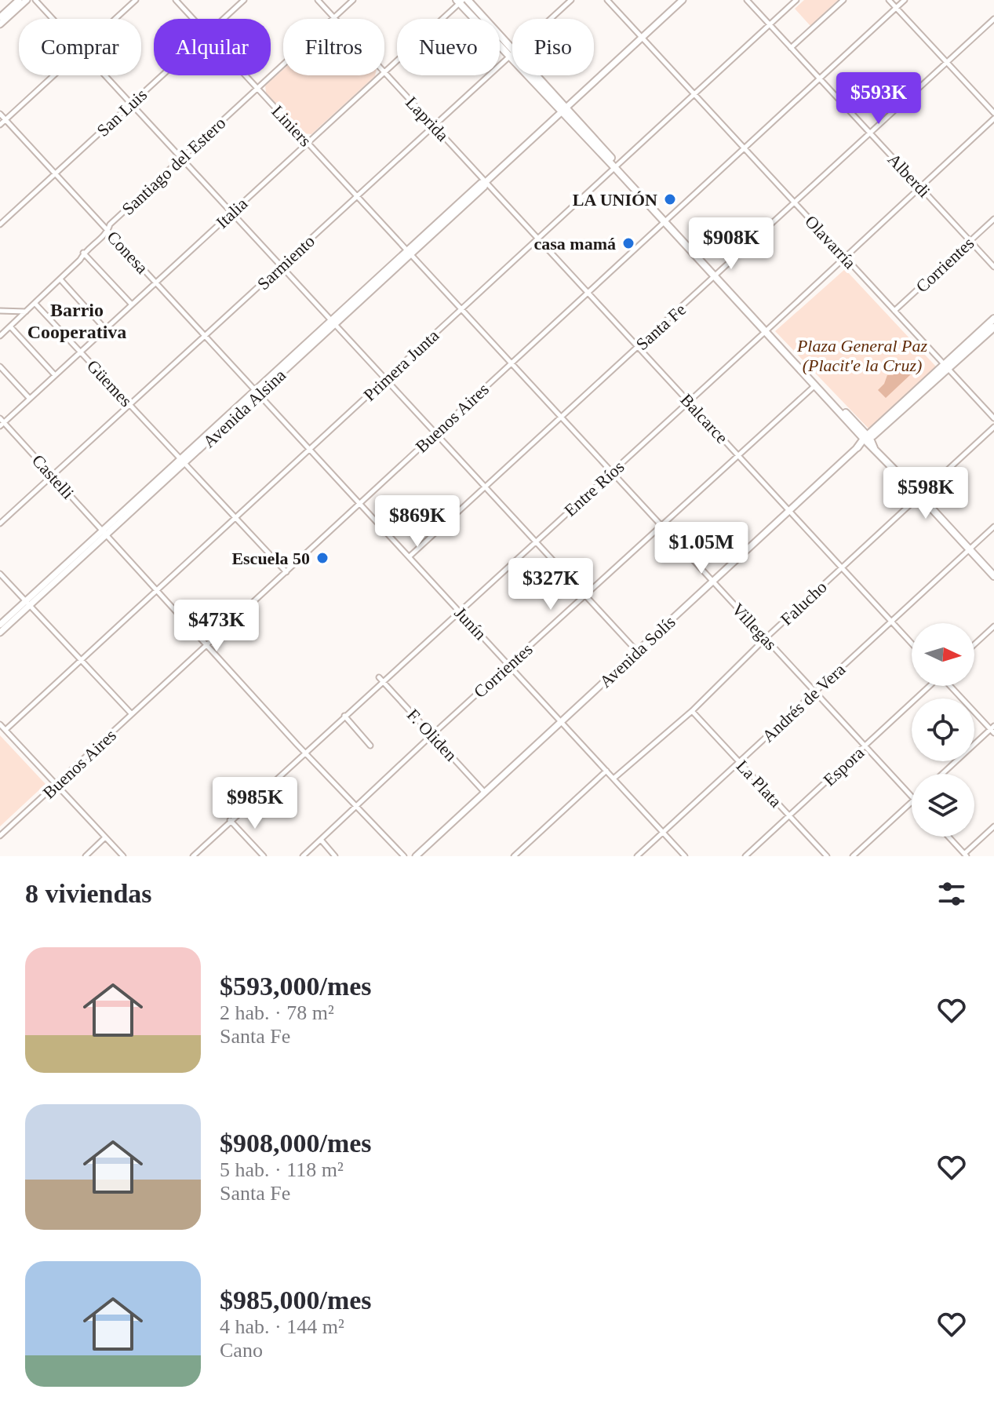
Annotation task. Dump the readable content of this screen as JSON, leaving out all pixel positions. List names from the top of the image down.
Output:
{
  "streets": {
    "main road": ["Avenida Solís"],
    "street": [
      "San Luis",
      "Laprida",
      "Liniers",
      "Santiago del Estero",
      "Alberdi",
      "Italia",
      "Olavarría",
      "Conesa",
      "Sarmiento",
      "Corrientes",
      "Santa Fe",
      "Primera Junta",
      "Güemes",
      "Avenida Alsina",
      "Buenos Aires",
      "Balcarce",
      "Castelli",
      "Entre Ríos",
      "Falucho",
      "Junín",
      "Villegas",
      "Andrés de Vera",
      "F. Oliden",
      "Espora",
      "La Plata"
    ]
  },
  "crossings": [
    ["San Luis", "Conesa"],
    ["Laprida", "Santiago del Estero"],
    ["Laprida", "Italia"],
    ["Laprida", "Sarmiento"],
    ["Laprida", "Avenida Alsina"],
    ["Laprida", "Balcarce"],
    ["Liniers", "Santiago del Estero"],
    ["Liniers", "Italia"],
    ["Liniers", "Sarmiento"],
    ["Liniers", "Avenida Alsina"],
    ["Liniers", "Villegas"],
    ["Santiago del Estero", "Conesa"],
    ["Santiago del Estero", "Güemes"],
    ["Alberdi", "Corrientes"],
    ["Alberdi", "Santa Fe"],
    ["Alberdi", "Primera Junta"],
    ["Alberdi", "Buenos Aires"],
    ["Alberdi", "Entre Ríos"],
    ["Italia", "Conesa"],
    ["Italia", "Güemes"],
    ["Italia", "Castelli"],
    ["Olavarría", "Corrientes"],
    ["Olavarría", "Santa Fe"],
    ["Olavarría", "Primera Junta"],
    ["Olavarría", "Avenida Alsina"],
    ["Olavarría", "Buenos Aires"],
    ["Olavarría", "Entre Ríos"],
    ["Olavarría", "Avenida Solís"],
    ["Conesa", "Sarmiento"],
    ["Conesa", "Avenida Alsina"],
    ["Conesa", "Junín"],
    ["Sarmiento", "Güemes"],
    ["Sarmiento", "Castelli"],
    ["Corrientes", "Balcarce"],
    ["Corrientes", "Castelli"],
    ["Corrientes", "Junín"],
    ["Corrientes", "Villegas"],
    ["Corrientes", "F. Oliden"],
    ["Santa Fe", "Balcarce"],
    ["Santa Fe", "Junín"],
    ["Santa Fe", "Villegas"],
    ["Primera Junta", "Balcarce"],
    ["Primera Junta", "Castelli"],
    ["Primera Junta", "Junín"],
    ["Primera Junta", "Villegas"],
    ["Güemes", "Avenida Alsina"],
    ["Avenida Alsina", "Balcarce"],
    ["Avenida Alsina", "Castelli"],
    ["Avenida Alsina", "Junín"],
    ["Avenida Alsina", "Villegas"],
    ["Buenos Aires", "Balcarce"],
    ["Buenos Aires", "Castelli"],
    ["Buenos Aires", "Junín"],
    ["Buenos Aires", "Villegas"],
    ["Balcarce", "Entre Ríos"],
    ["Balcarce", "Falucho"],
    ["Balcarce", "Avenida Solís"],
    ["Balcarce", "Andrés de Vera"],
    ["Castelli", "Entre Ríos"],
    ["Entre Ríos", "Junín"],
    ["Entre Ríos", "Villegas"],
    ["Entre Ríos", "F. Oliden"],
    ["Falucho", "Junín"],
    ["Falucho", "Villegas"],
    ["Falucho", "La Plata"],
    ["Junín", "Avenida Solís"],
    ["Junín", "Andrés de Vera"],
    ["Villegas", "Avenida Solís"],
    ["Villegas", "Andrés de Vera"],
    ["Villegas", "Espora"],
    ["Avenida Solís", "F. Oliden"],
    ["Andrés de Vera", "La Plata"],
    ["Espora", "La Plata"]
  ],
  "districts": ["Barrio Cooperativa"],
  "parks": ["Plaza General Paz (Placit'e la Cruz)"],
  "places": ["LA UNIÓN", "casa mamá", "Escuela 50"],
  "north": "right",
  "page": {
    "chip": [
      "Comprar",
      "Alquilar",
      "Filtros",
      "Nuevo",
      "Piso"
    ],
    "price": [
      "$593K",
      "$908K",
      "$598K",
      "$869K",
      "$1.05M",
      "$327K",
      "$473K",
      "$985K"
    ],
    "heading": "8 viviendas",
    "list": [
      {
        "name": "$593,000/mes",
        "note": "2 hab. · 78 m² · Santa Fe"
      },
      {
        "name": "$908,000/mes",
        "note": "5 hab. · 118 m² · Santa Fe"
      },
      {
        "name": "$985,000/mes",
        "note": "4 hab. · 144 m² · Cano"
      }
    ]
  }
}
